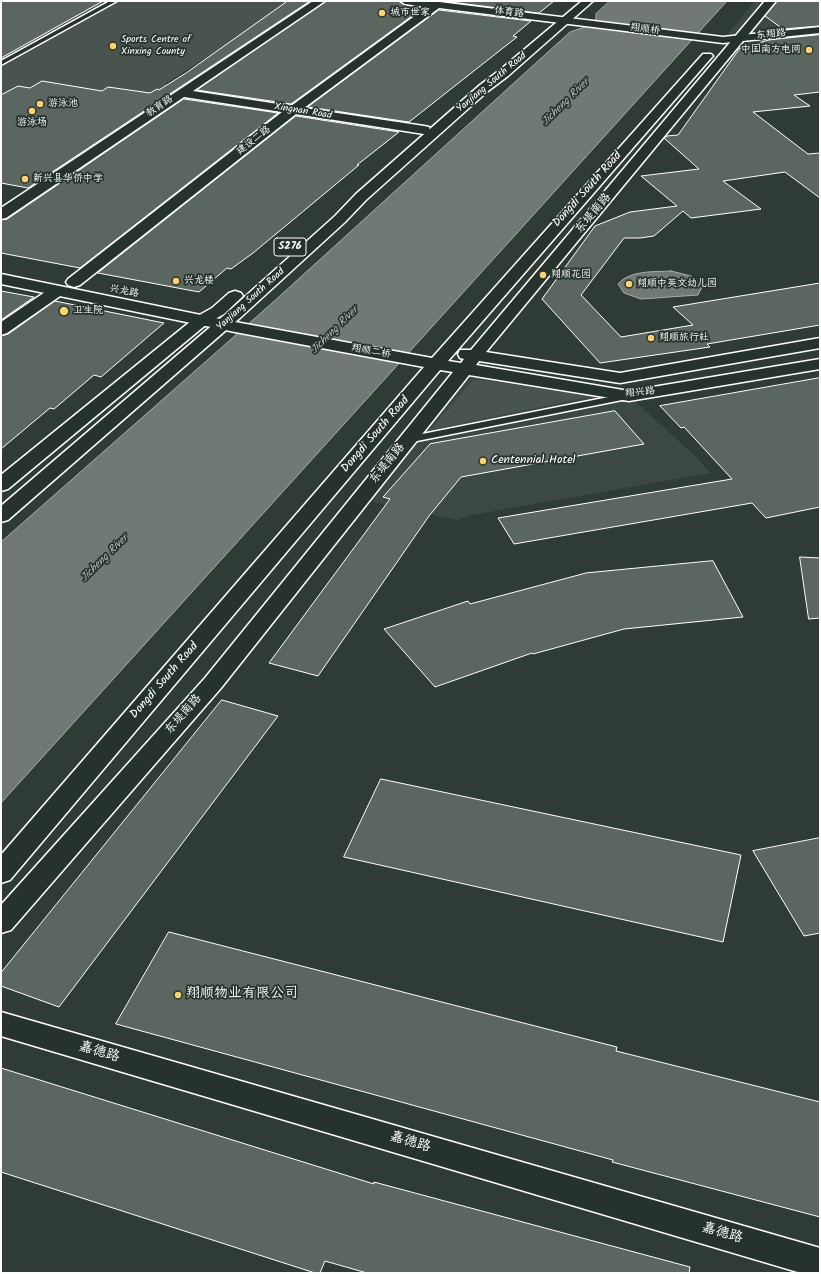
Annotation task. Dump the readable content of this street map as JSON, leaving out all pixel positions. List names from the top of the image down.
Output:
{
  "streets": {
    "main road": [
      "体育路",
      "翔顺桥",
      "东翔路",
      "Yanjiang South Road",
      "教育路",
      "Xingnan Road",
      "建设二路",
      "Dongdi South Road",
      "东堤南路",
      "S276",
      "兴龙路",
      "翔顺二桥",
      "翔兴路",
      "嘉德路"
    ]
  },
  "crossings": [
    ["体育路", "翔顺桥"],
    ["体育路", "Yanjiang South Road"],
    ["体育路", "建设二路"],
    ["翔顺桥", "东翔路"],
    ["翔顺桥", "Yanjiang South Road"],
    ["翔顺桥", "Dongdi South Road"],
    ["东翔路", "Dongdi South Road"],
    ["东翔路", "东堤南路"],
    ["Yanjiang South Road", "Xingnan Road"],
    ["Yanjiang South Road", "兴龙路"],
    ["Yanjiang South Road", "翔顺二桥"],
    ["教育路", "Xingnan Road"],
    ["Xingnan Road", "建设二路"],
    ["建设二路", "兴龙路"],
    ["Dongdi South Road", "翔顺二桥"],
    ["Dongdi South Road", "翔兴路"],
    ["东堤南路", "翔兴路"],
    ["兴龙路", "翔顺二桥"],
    ["翔顺二桥", "翔兴路"]
  ],
  "water": ["Jicheng River"],
  "places": [
    "城市世家",
    "Sports Centre of Xinxing County",
    "中国南方电网",
    "游泳池",
    "游泳场",
    "新兴县华侨中学",
    "翔顺花园",
    "兴龙楼",
    "翔顺中英文幼儿园",
    "卫生院",
    "翔顺旅行社",
    "Centennial Hotel",
    "翔顺物业有限公司"
  ]
}
